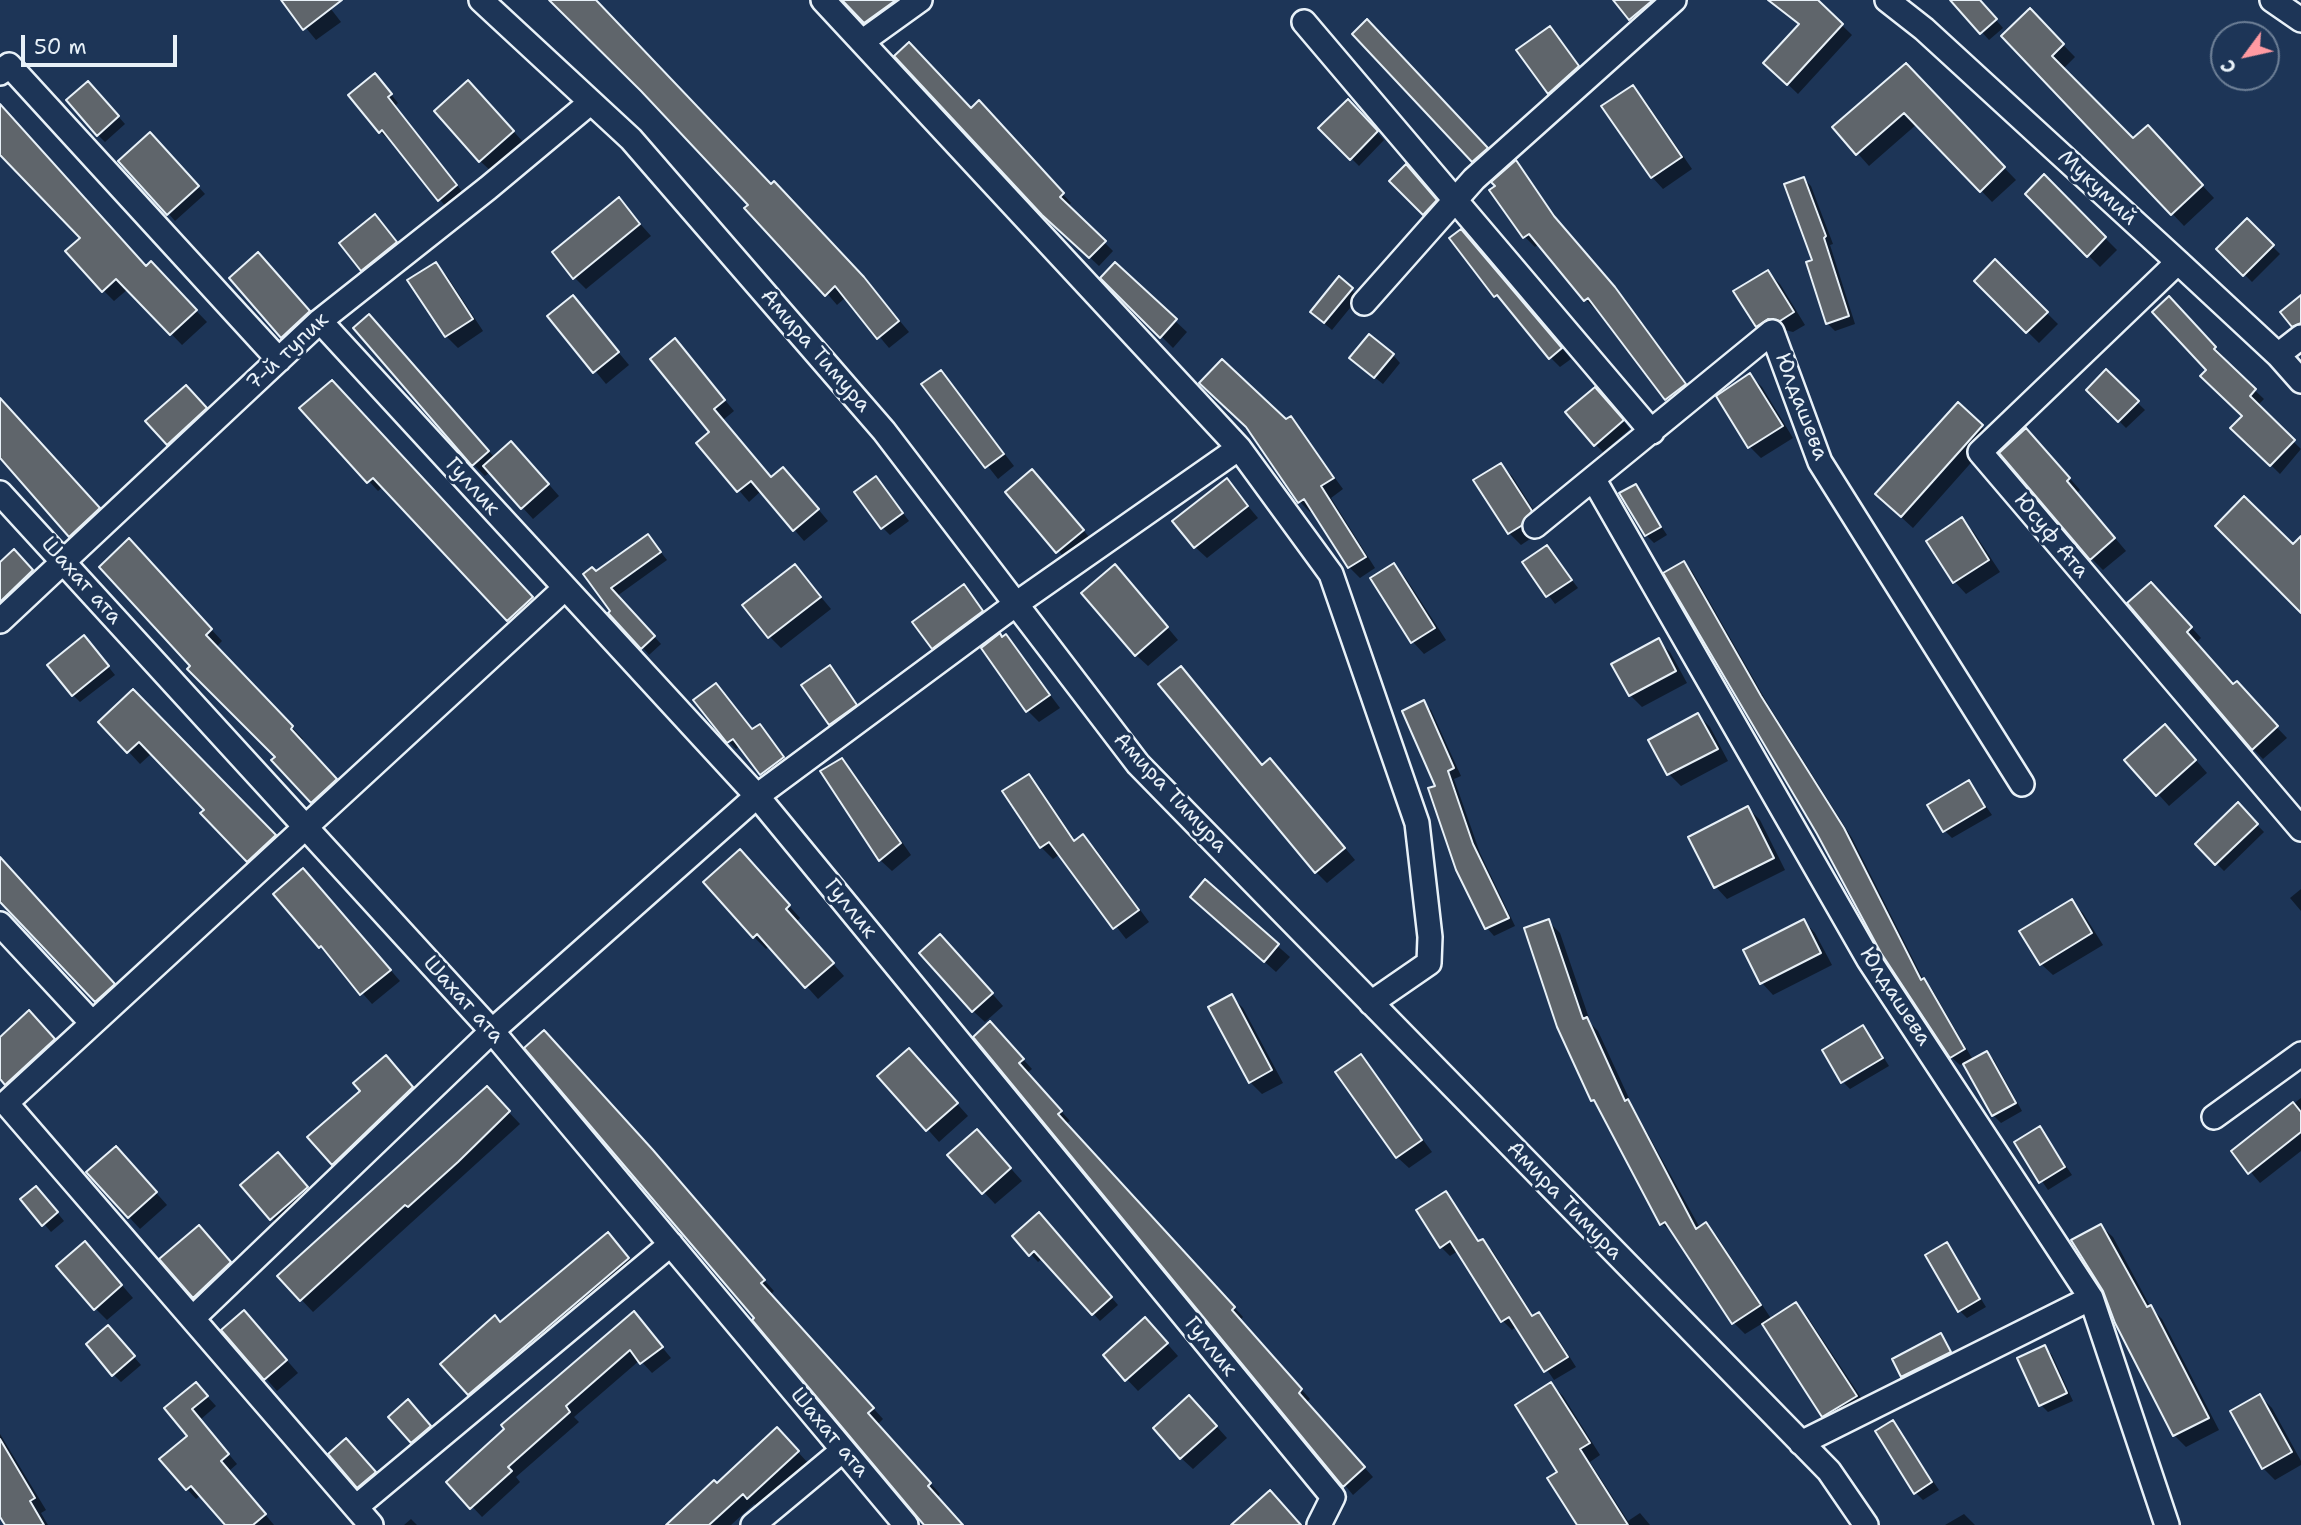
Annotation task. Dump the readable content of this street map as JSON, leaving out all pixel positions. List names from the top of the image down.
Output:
{
  "streets": {
    "street": [
      "Мукумий",
      "Амира Тимура",
      "7-й тупик",
      "Юлдашева",
      "Гуллик",
      "Юсуф Ата",
      "Шахат ата"
    ]
  },
  "crossings": [
    ["Мукумий", "Юсуф Ата"],
    ["Амира Тимура", "7-й тупик"],
    ["7-й тупик", "Гуллик"],
    ["7-й тупик", "Шахат ата"]
  ],
  "scale_bar": "50 m",
  "north": "bottom left"
}
